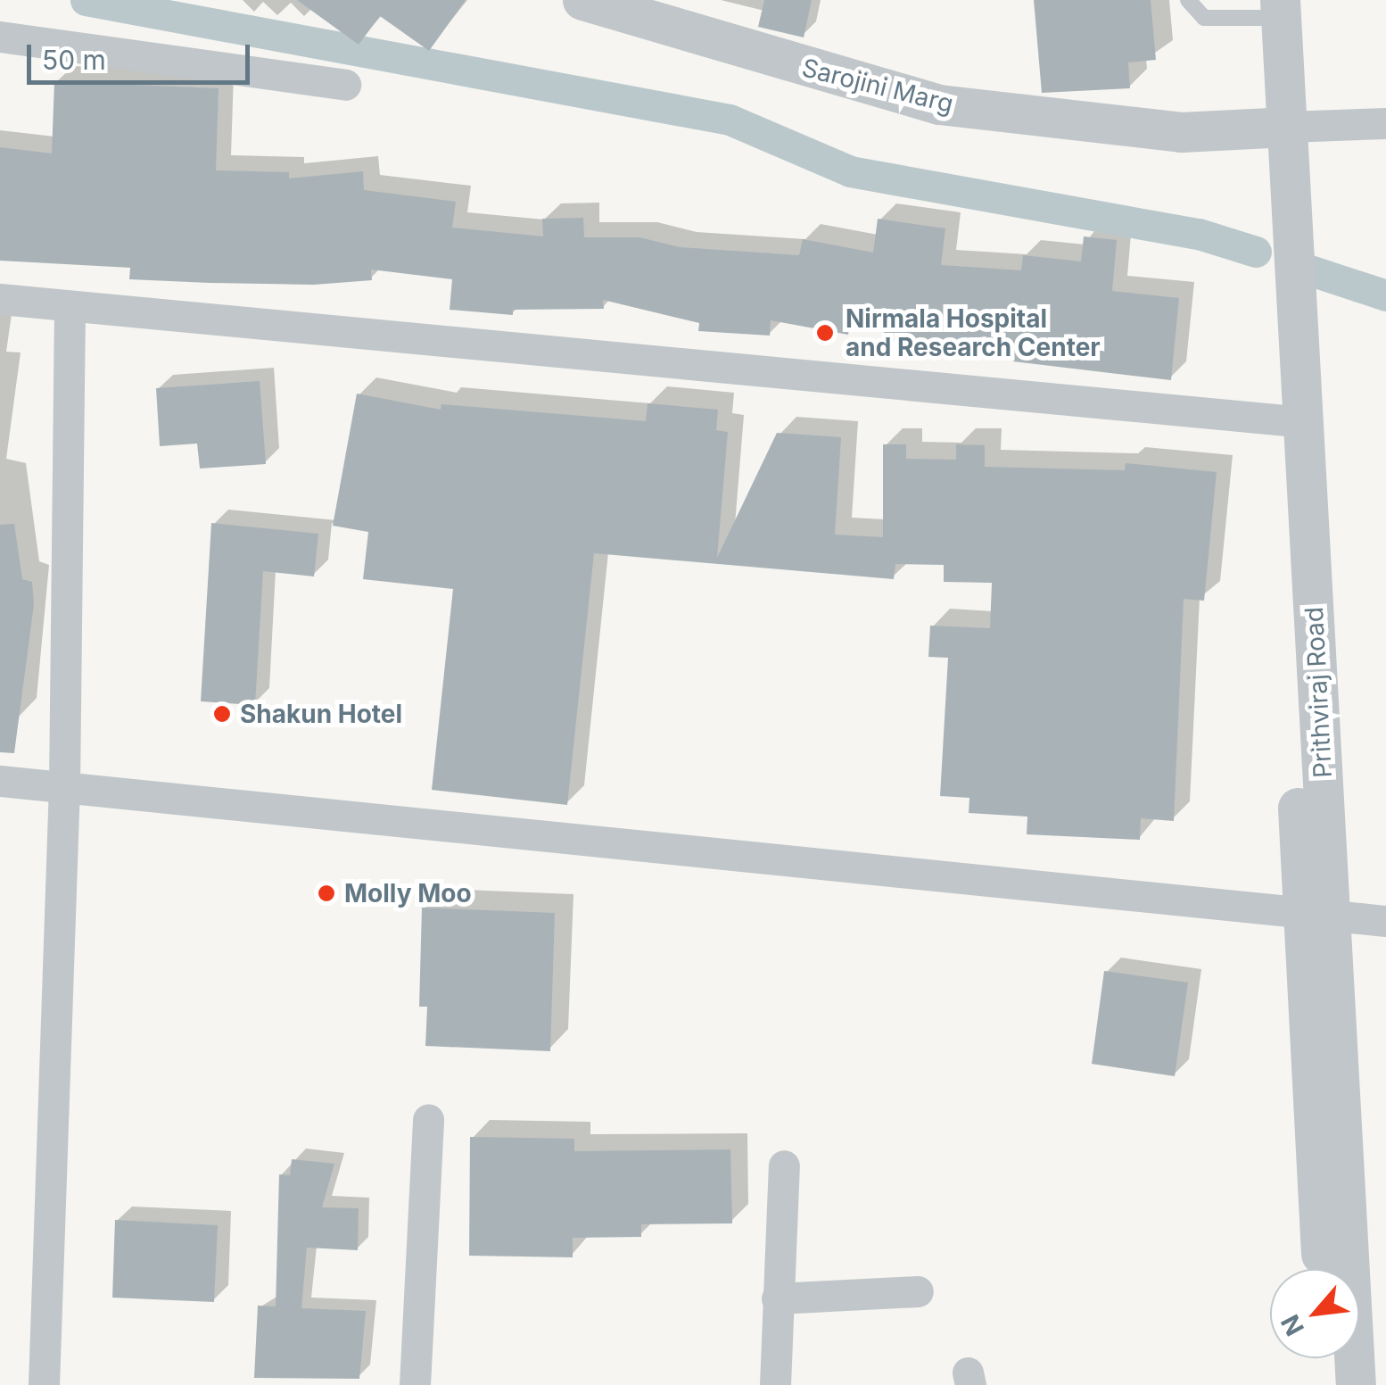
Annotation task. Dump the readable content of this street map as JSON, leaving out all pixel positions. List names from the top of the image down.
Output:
{
  "streets": {
    "street": ["Sarojini Marg", "Prithviraj Road"]
  },
  "crossings": [
    ["Sarojini Marg", "Prithviraj Road"]
  ],
  "places": ["Nirmala Hospital and Research Center", "Shakun Hotel", "Molly Moo"],
  "scale_bar": "50 m",
  "north": "bottom left"
}
